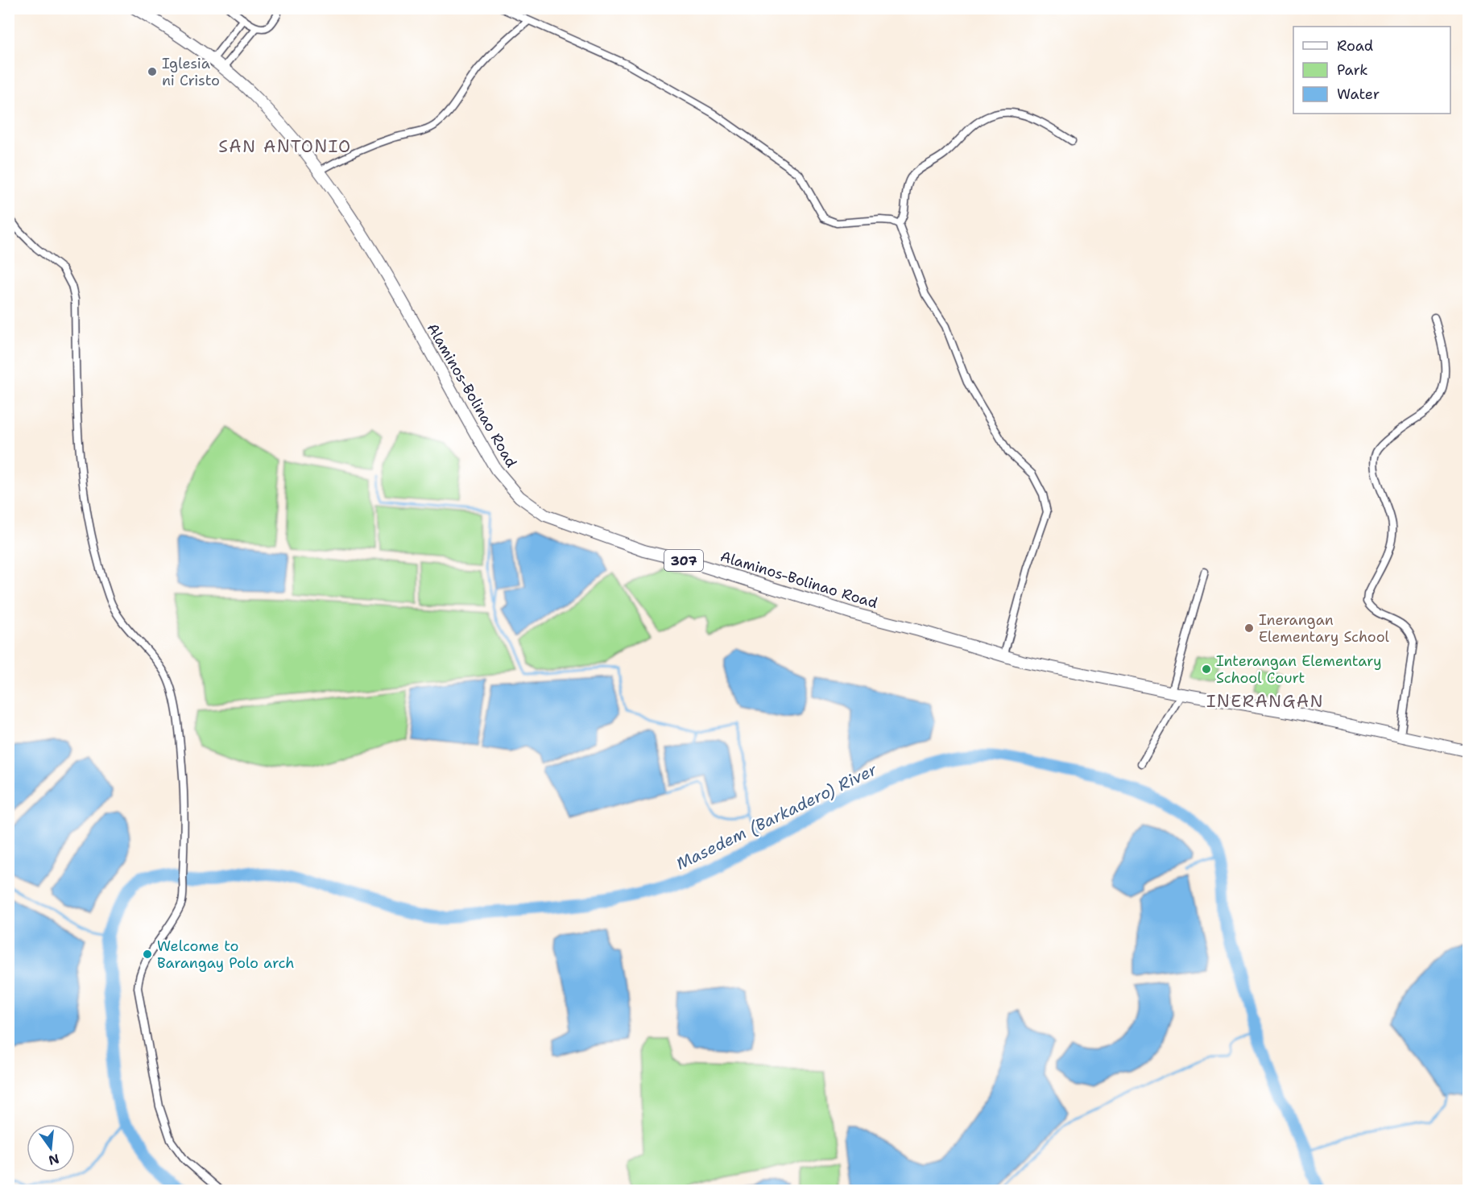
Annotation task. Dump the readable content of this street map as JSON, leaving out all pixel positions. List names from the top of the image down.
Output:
{
  "streets": {
    "main road": ["Alaminos-Bolinao Road", "307"]
  },
  "districts": ["SAN ANTONIO", "INERANGAN"],
  "water": ["Masedem (Barkadero) River"],
  "places": [
    "Iglesia ni Cristo",
    "Inerangan Elementary School",
    "Interangan Elementary School Court",
    "Welcome to Barangay Polo arch"
  ],
  "legend": ["Road", "Park", "Water"],
  "north": "bottom"
}
